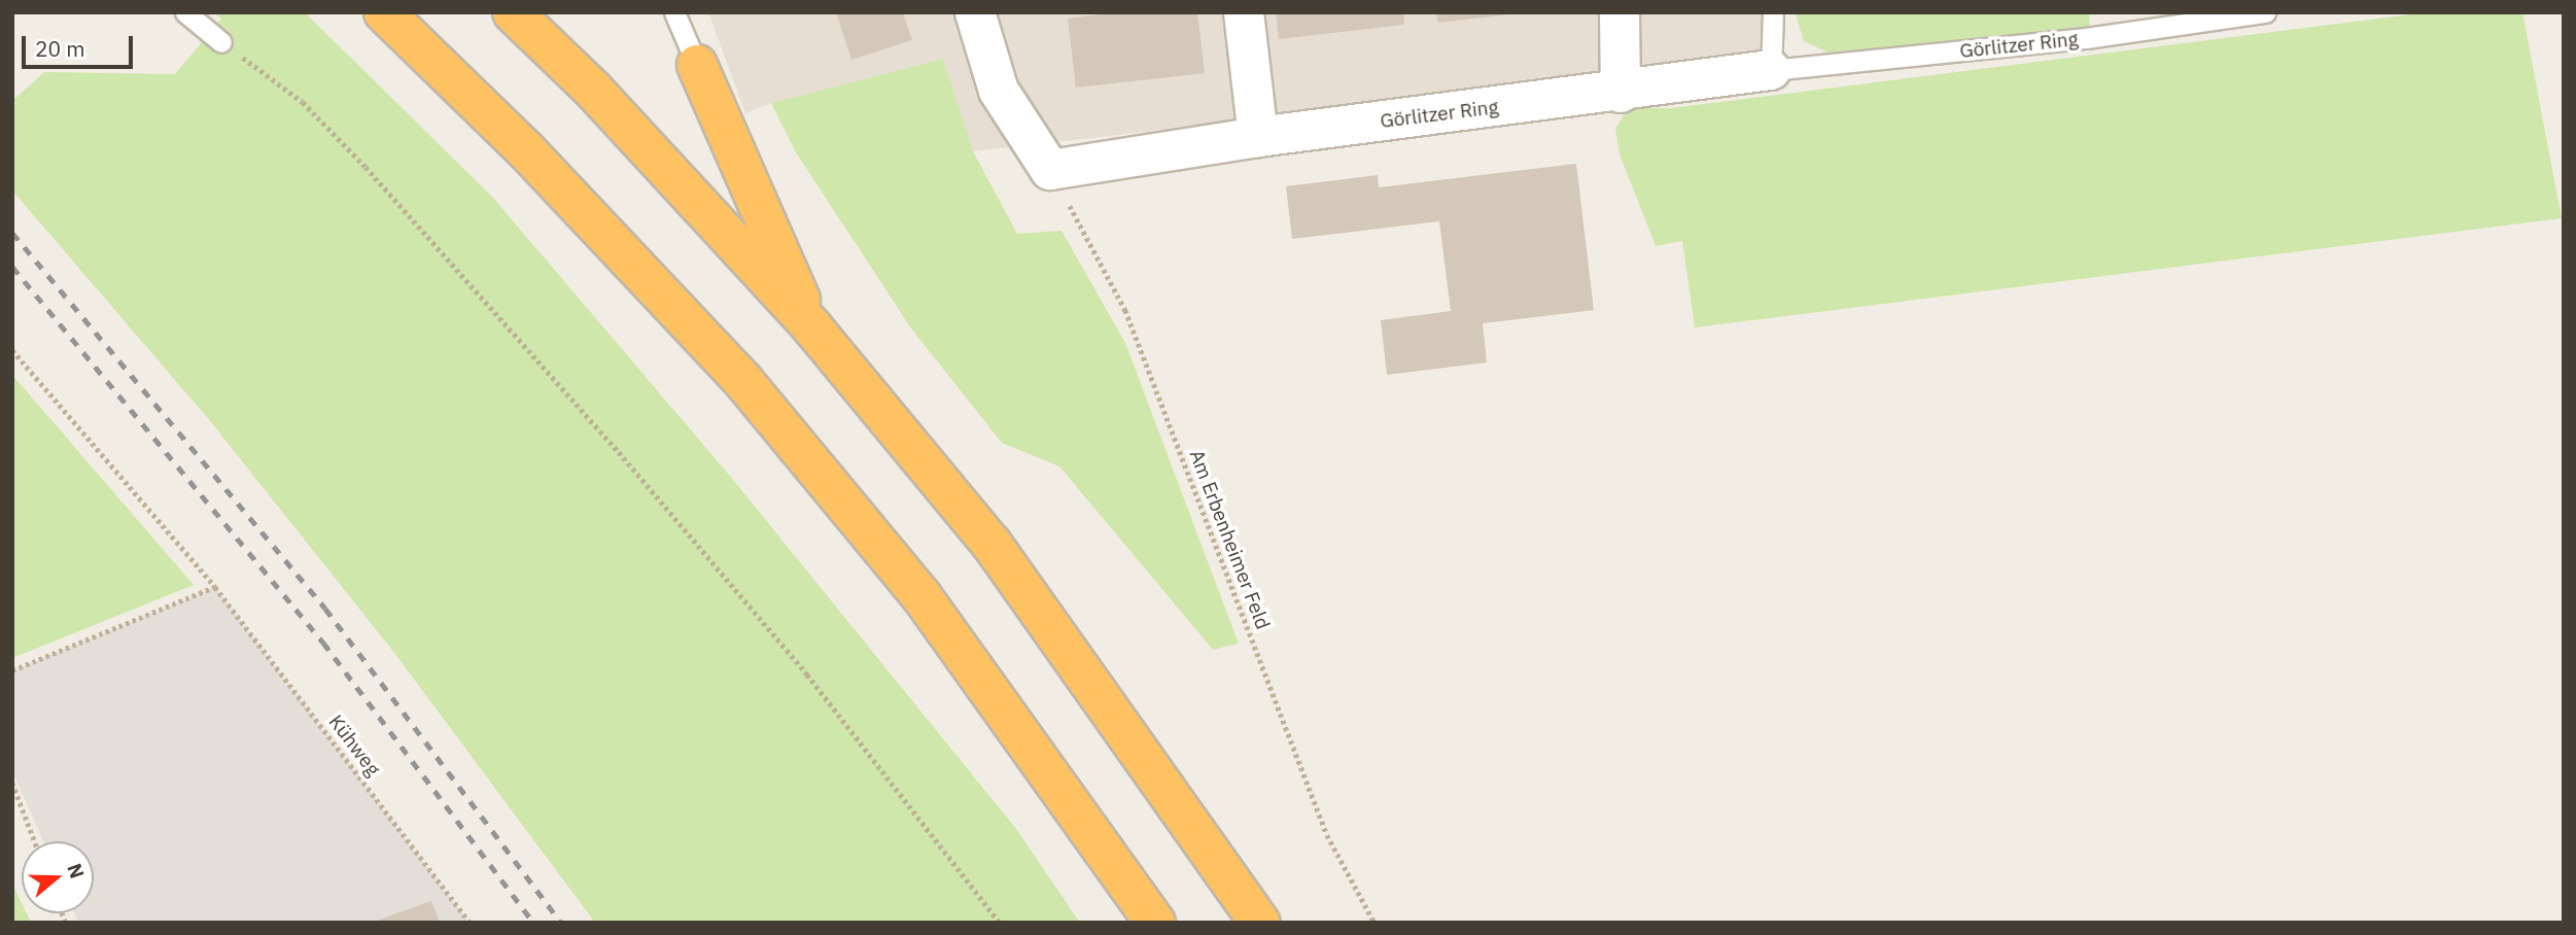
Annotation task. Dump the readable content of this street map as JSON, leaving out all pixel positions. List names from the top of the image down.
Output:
{
  "streets": {
    "street": ["Görlitzer Ring"],
    "path": ["Am Erbenheimer Feld", "Kühweg"]
  },
  "crossings": [
    ["Görlitzer Ring", "Am Erbenheimer Feld"]
  ],
  "scale_bar": "20 m",
  "north": "right"
}
